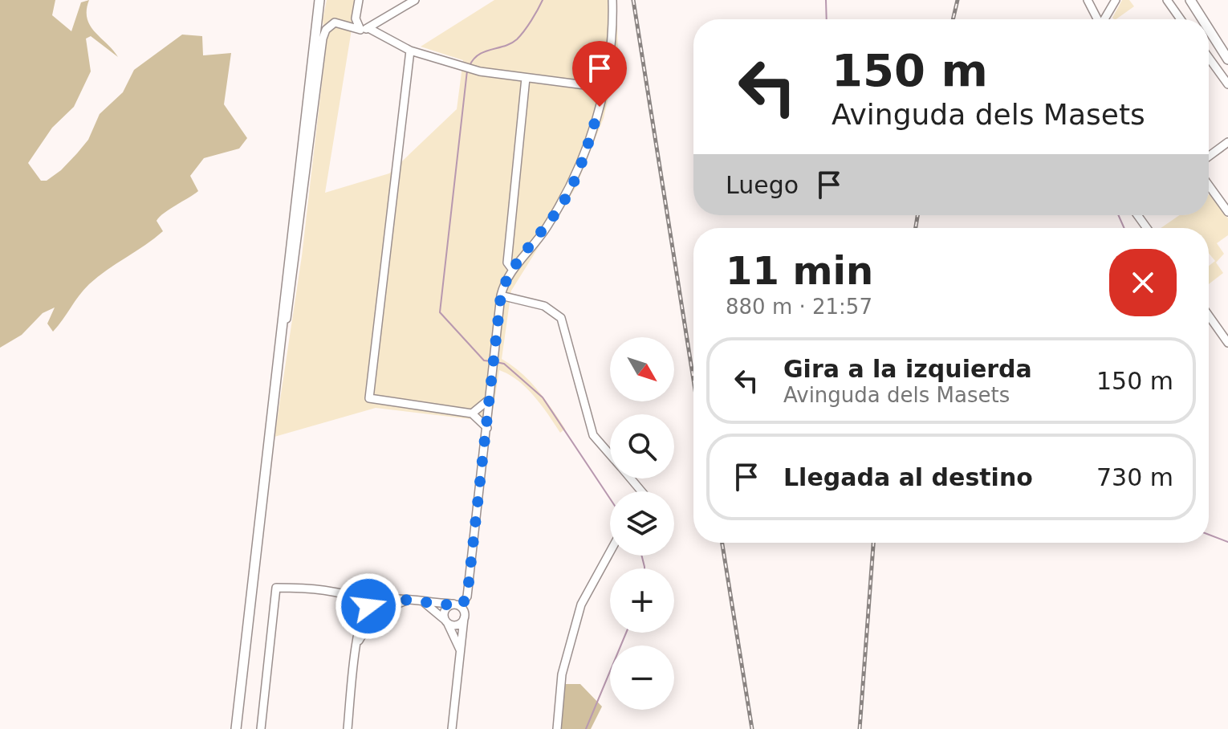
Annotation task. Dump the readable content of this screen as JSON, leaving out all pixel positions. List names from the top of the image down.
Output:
{
  "north": "bottom right",
  "page": {
    "turn": ["150 m", "Avinguda dels Masets"],
    "then": "Luego",
    "heading": ["11 min", "880 m · 21:57"],
    "map_buttons": ["+", "−"],
    "list": [
      {
        "name": "Gira a la izquierda",
        "note": "Avinguda dels Masets",
        "value": "150 m"
      },
      {
        "name": "Llegada al destino",
        "value": "730 m"
      }
    ]
  }
}
